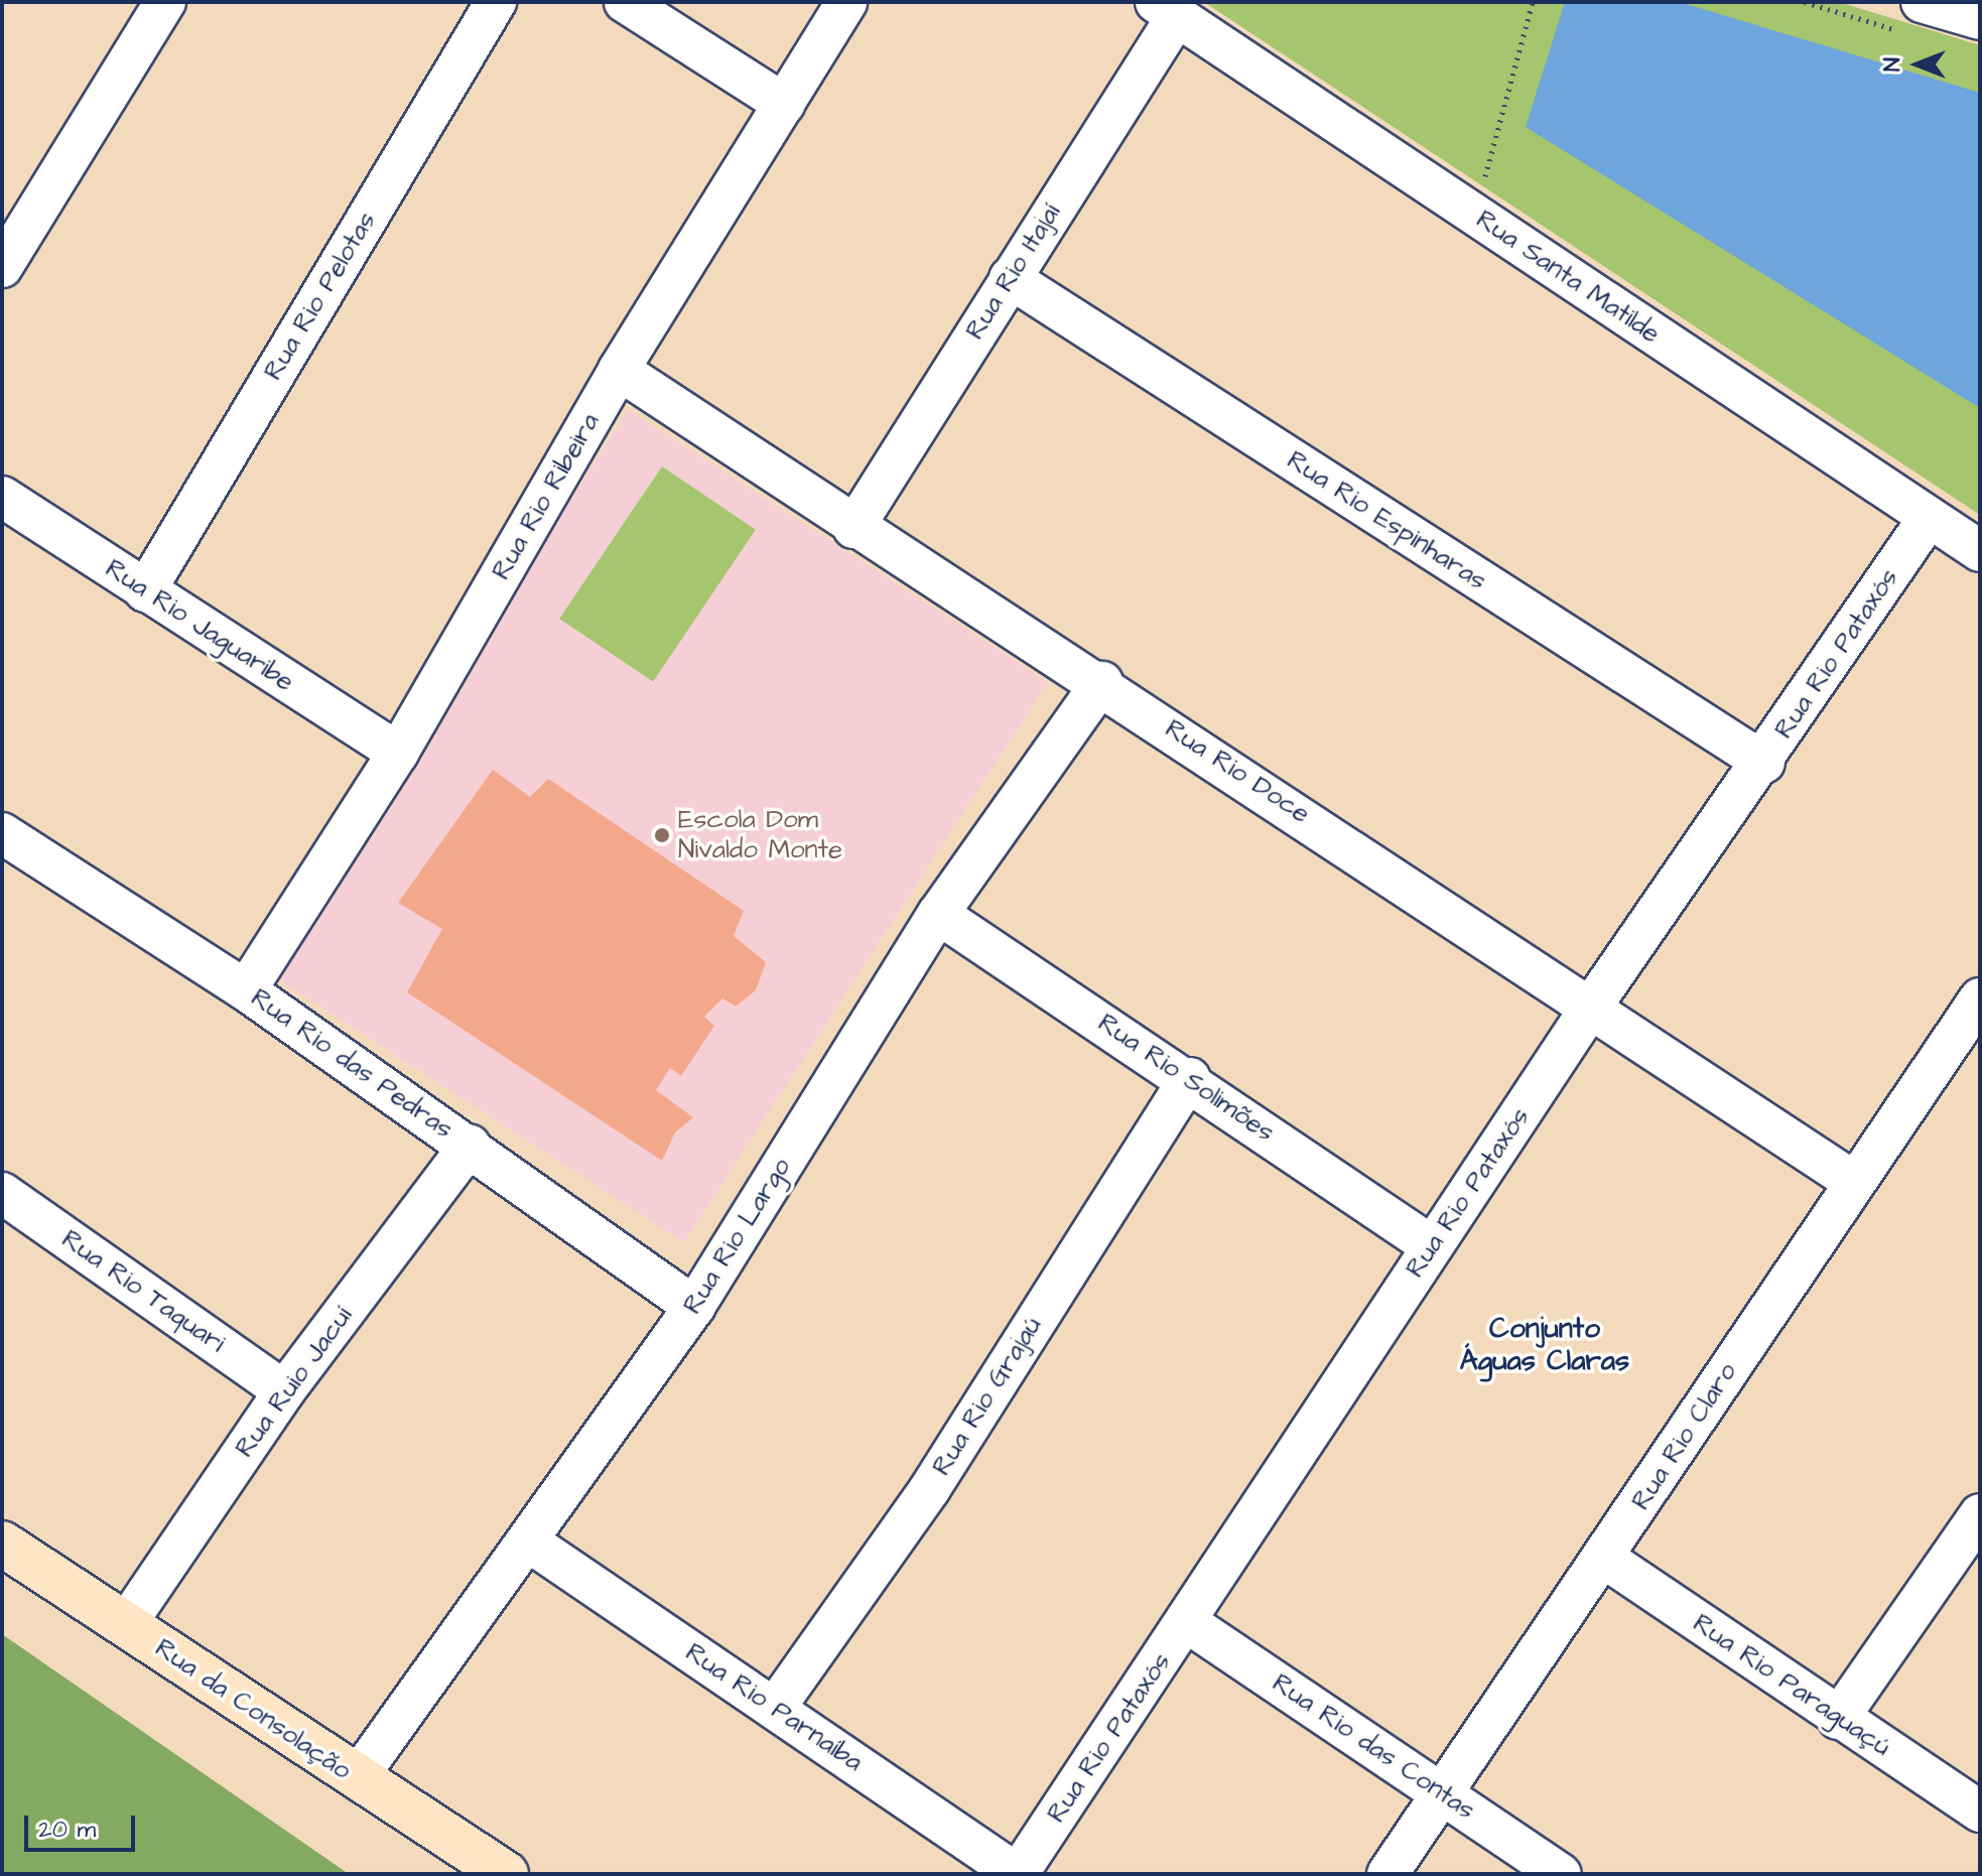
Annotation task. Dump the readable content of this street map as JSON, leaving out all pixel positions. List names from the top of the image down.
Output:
{
  "streets": {
    "street": [
      "Rua Rio Itajaí",
      "Rua Santa Matilde",
      "Rua Rio Pelotas",
      "Rua Rio Ribeira",
      "Rua Rio Espinharas",
      "Rua Rio Jaguaribe",
      "Rua Rio Pataxós",
      "Rua Rio Doce",
      "Rua Rio das Pedras",
      "Rua Rio Solimões",
      "Rua Rio Largo",
      "Rua Rio Taquari",
      "Rua Ruio Jacuí",
      "Rua Rio Grajaú",
      "Rua Rio Claro",
      "Rua Rio Paraguaçú",
      "Rua Rio Parnaíba",
      "Rua da Consolação",
      "Rua Rio das Contas"
    ]
  },
  "crossings": [
    ["Rua Rio Itajaí", "Rua Santa Matilde"],
    ["Rua Rio Itajaí", "Rua Rio Espinharas"],
    ["Rua Rio Itajaí", "Rua Rio Doce"],
    ["Rua Santa Matilde", "Rua Rio Pataxós"],
    ["Rua Rio Pelotas", "Rua Rio Jaguaribe"],
    ["Rua Rio Ribeira", "Rua Rio Jaguaribe"],
    ["Rua Rio Ribeira", "Rua Rio Doce"],
    ["Rua Rio Ribeira", "Rua Rio das Pedras"],
    ["Rua Rio Espinharas", "Rua Rio Pataxós"],
    ["Rua Rio Pataxós", "Rua Rio Doce"],
    ["Rua Rio Pataxós", "Rua Rio Solimões"],
    ["Rua Rio Pataxós", "Rua Rio Parnaíba"],
    ["Rua Rio Pataxós", "Rua Rio das Contas"],
    ["Rua Rio Doce", "Rua Rio Largo"],
    ["Rua Rio Doce", "Rua Rio Claro"],
    ["Rua Rio das Pedras", "Rua Rio Largo"],
    ["Rua Rio das Pedras", "Rua Ruio Jacuí"],
    ["Rua Rio Solimões", "Rua Rio Largo"],
    ["Rua Rio Solimões", "Rua Rio Grajaú"],
    ["Rua Rio Largo", "Rua Rio Parnaíba"],
    ["Rua Rio Largo", "Rua da Consolação"],
    ["Rua Rio Taquari", "Rua Ruio Jacuí"],
    ["Rua Ruio Jacuí", "Rua da Consolação"],
    ["Rua Rio Grajaú", "Rua Rio Parnaíba"],
    ["Rua Rio Claro", "Rua Rio Paraguaçú"],
    ["Rua Rio Claro", "Rua Rio das Contas"]
  ],
  "districts": ["Conjunto Águas Claras"],
  "places": ["Escola Dom Nivaldo Monte"],
  "scale_bar": "20 m",
  "north": "left"
}
